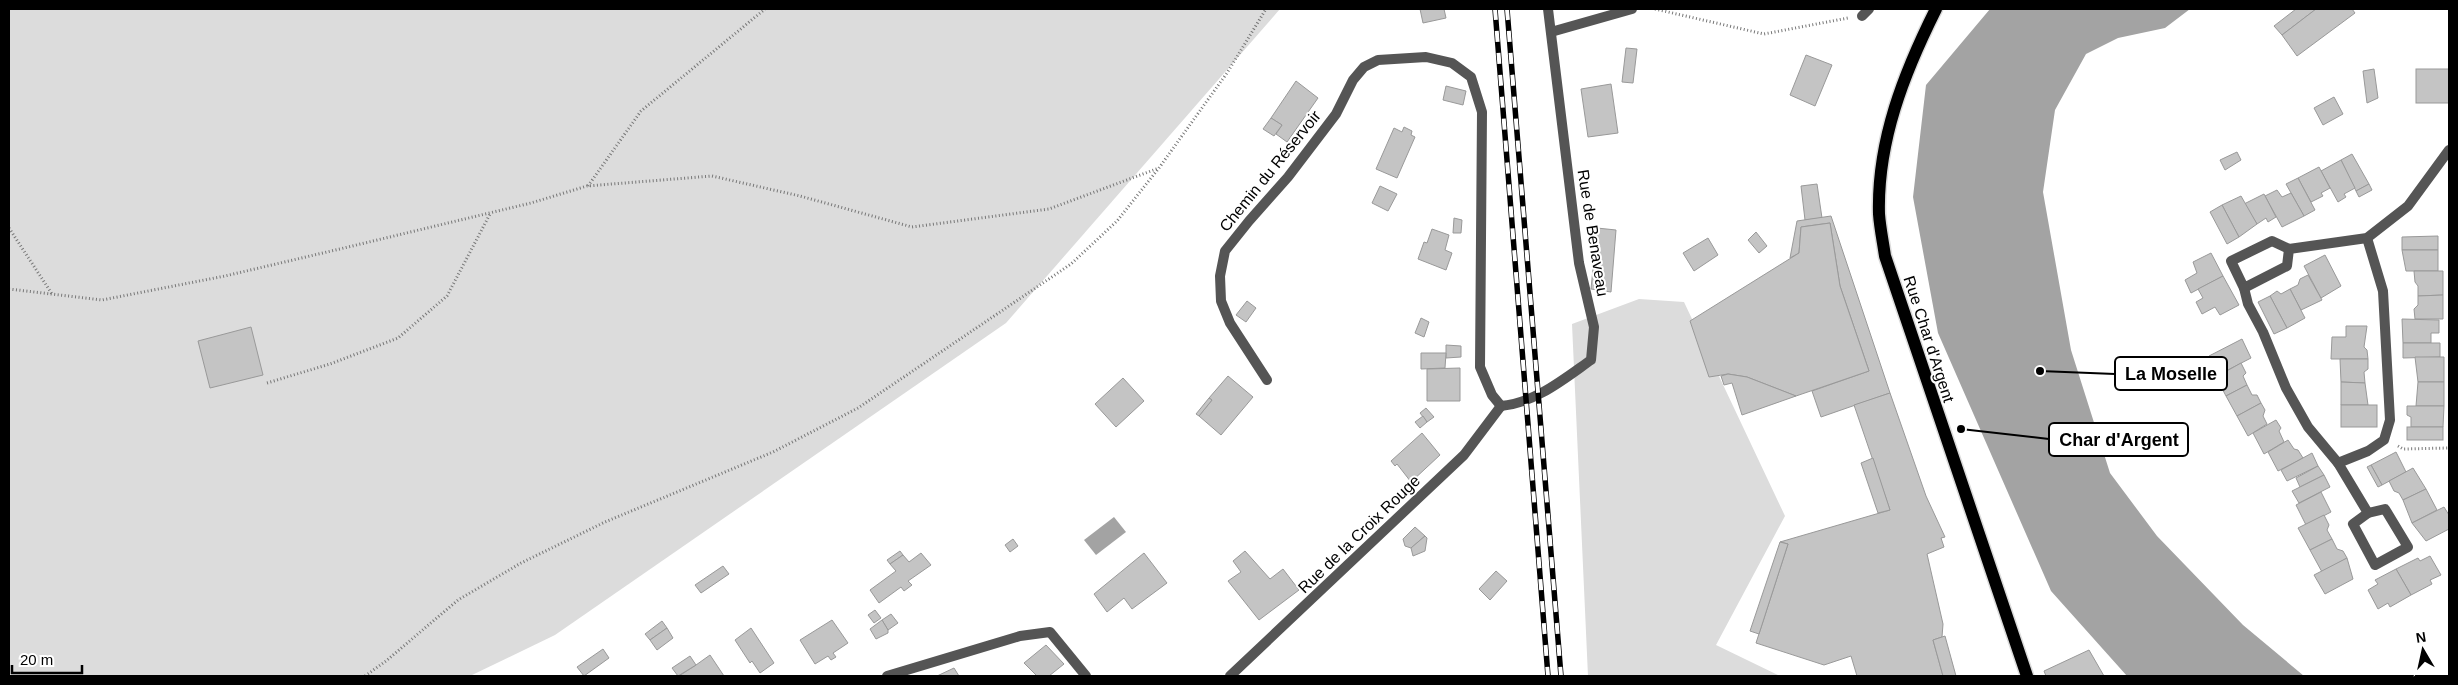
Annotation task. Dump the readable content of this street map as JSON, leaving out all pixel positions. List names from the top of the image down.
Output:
{
  "streets": {
    "main road": ["Rue Char d'Argent"],
    "street": ["Chemin du Réservoir", "Rue de Benaveau", "Rue de la Croix Rouge"]
  },
  "crossings": [
    ["Chemin du Réservoir", "Rue de Benaveau"],
    ["Chemin du Réservoir", "Rue de la Croix Rouge"],
    ["Rue de Benaveau", "Rue de la Croix Rouge"]
  ],
  "places": ["La Moselle", "Char d'Argent"],
  "scale_bar": "20 m",
  "north": "top"
}
